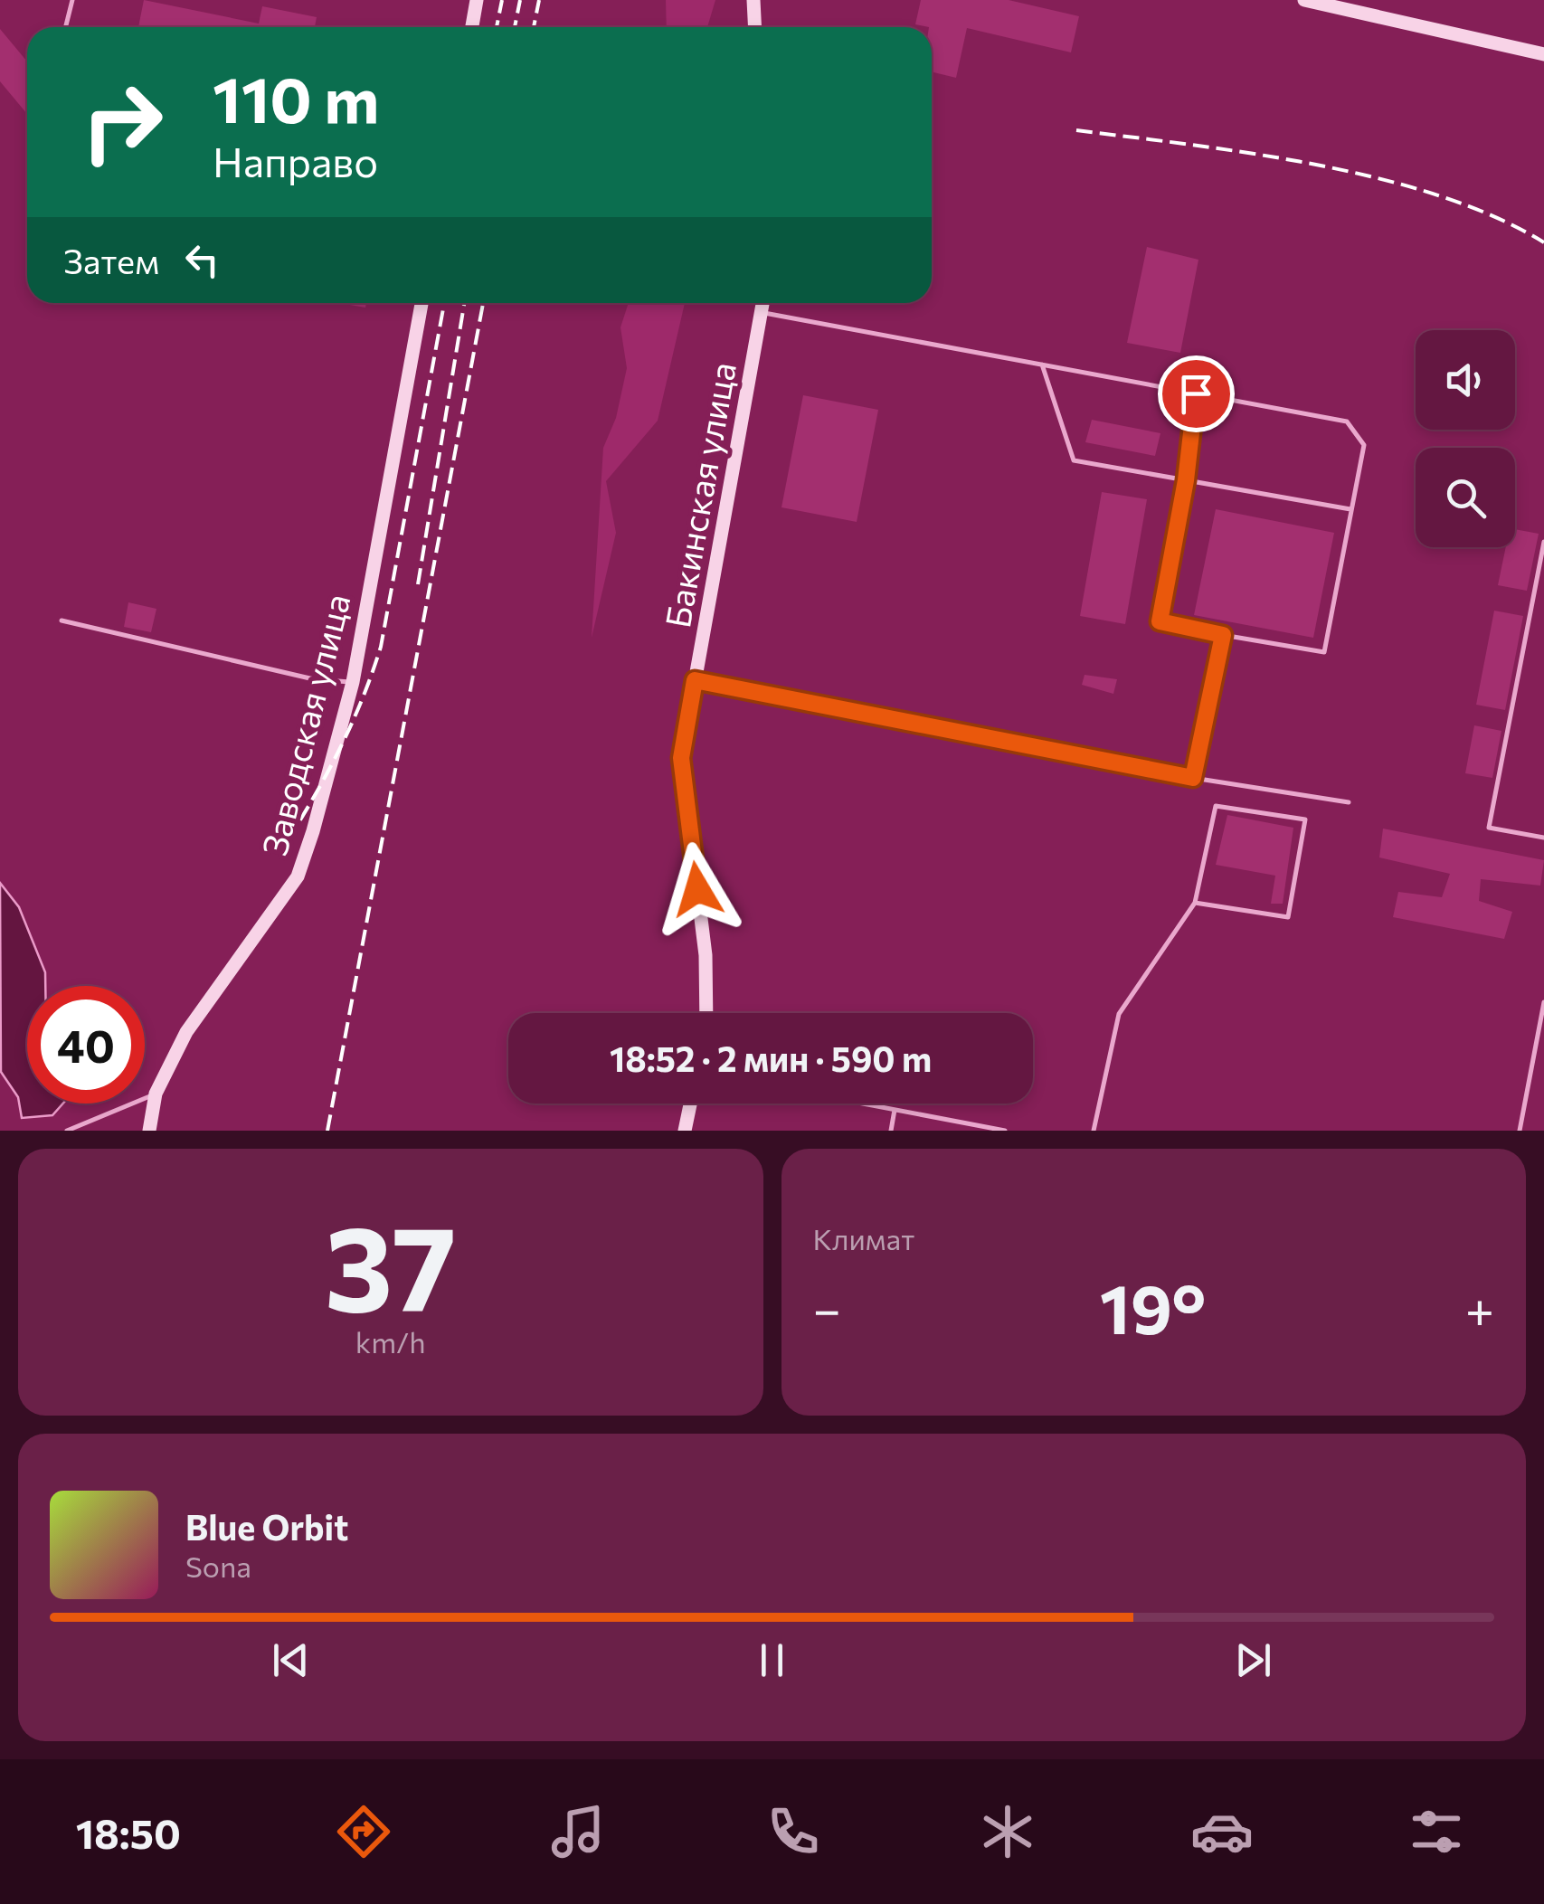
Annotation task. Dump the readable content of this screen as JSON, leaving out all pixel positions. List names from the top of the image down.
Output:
{
  "streets": {
    "street": ["Бакинская улица", "Заводская улица"]
  },
  "page": {
    "turn": ["110 m", "Направо"],
    "then": "Затем",
    "limit": "40",
    "trip": "18:52 · 2 мин · 590 m",
    "tile": [
      ["37", "km/h"],
      "Климат"
    ],
    "heat": ["−", "19°", "+"],
    "song": ["Blue Orbit", "Sona"],
    "tabs": "18:50"
  }
}
